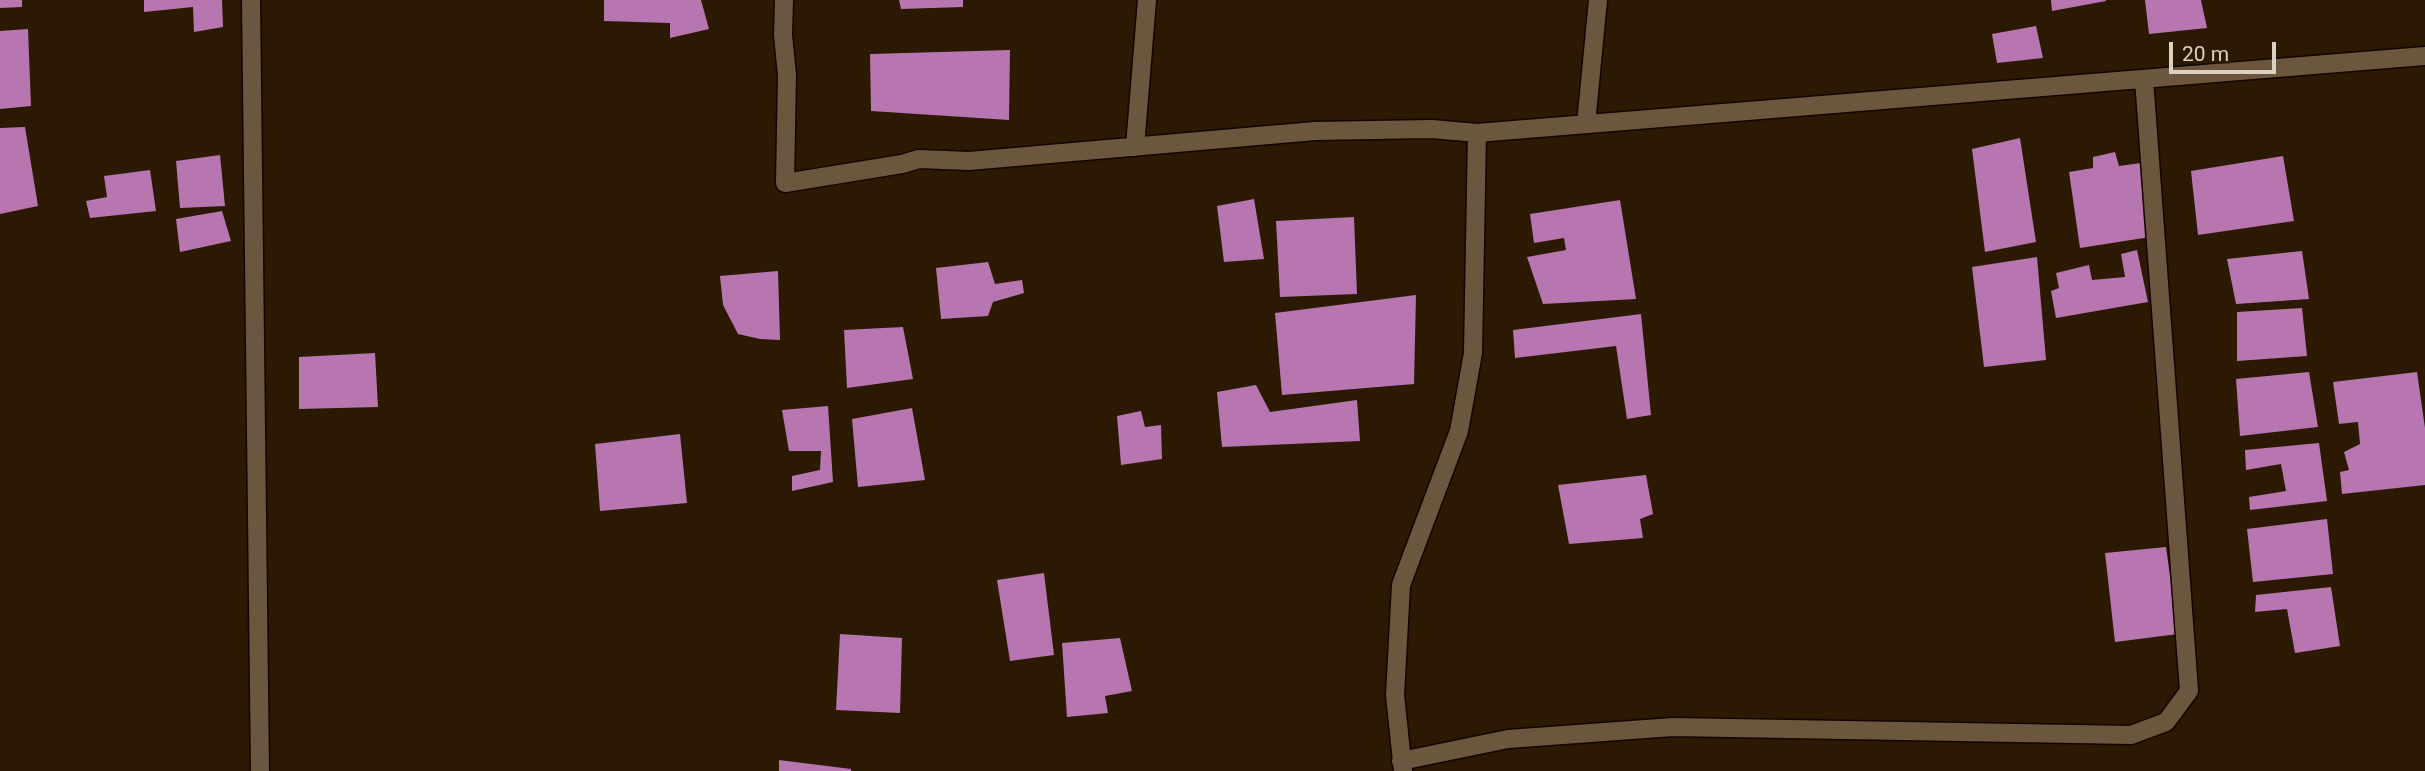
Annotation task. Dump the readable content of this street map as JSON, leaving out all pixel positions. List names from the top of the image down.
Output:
{
  "scale_bar": "20 m"
}
